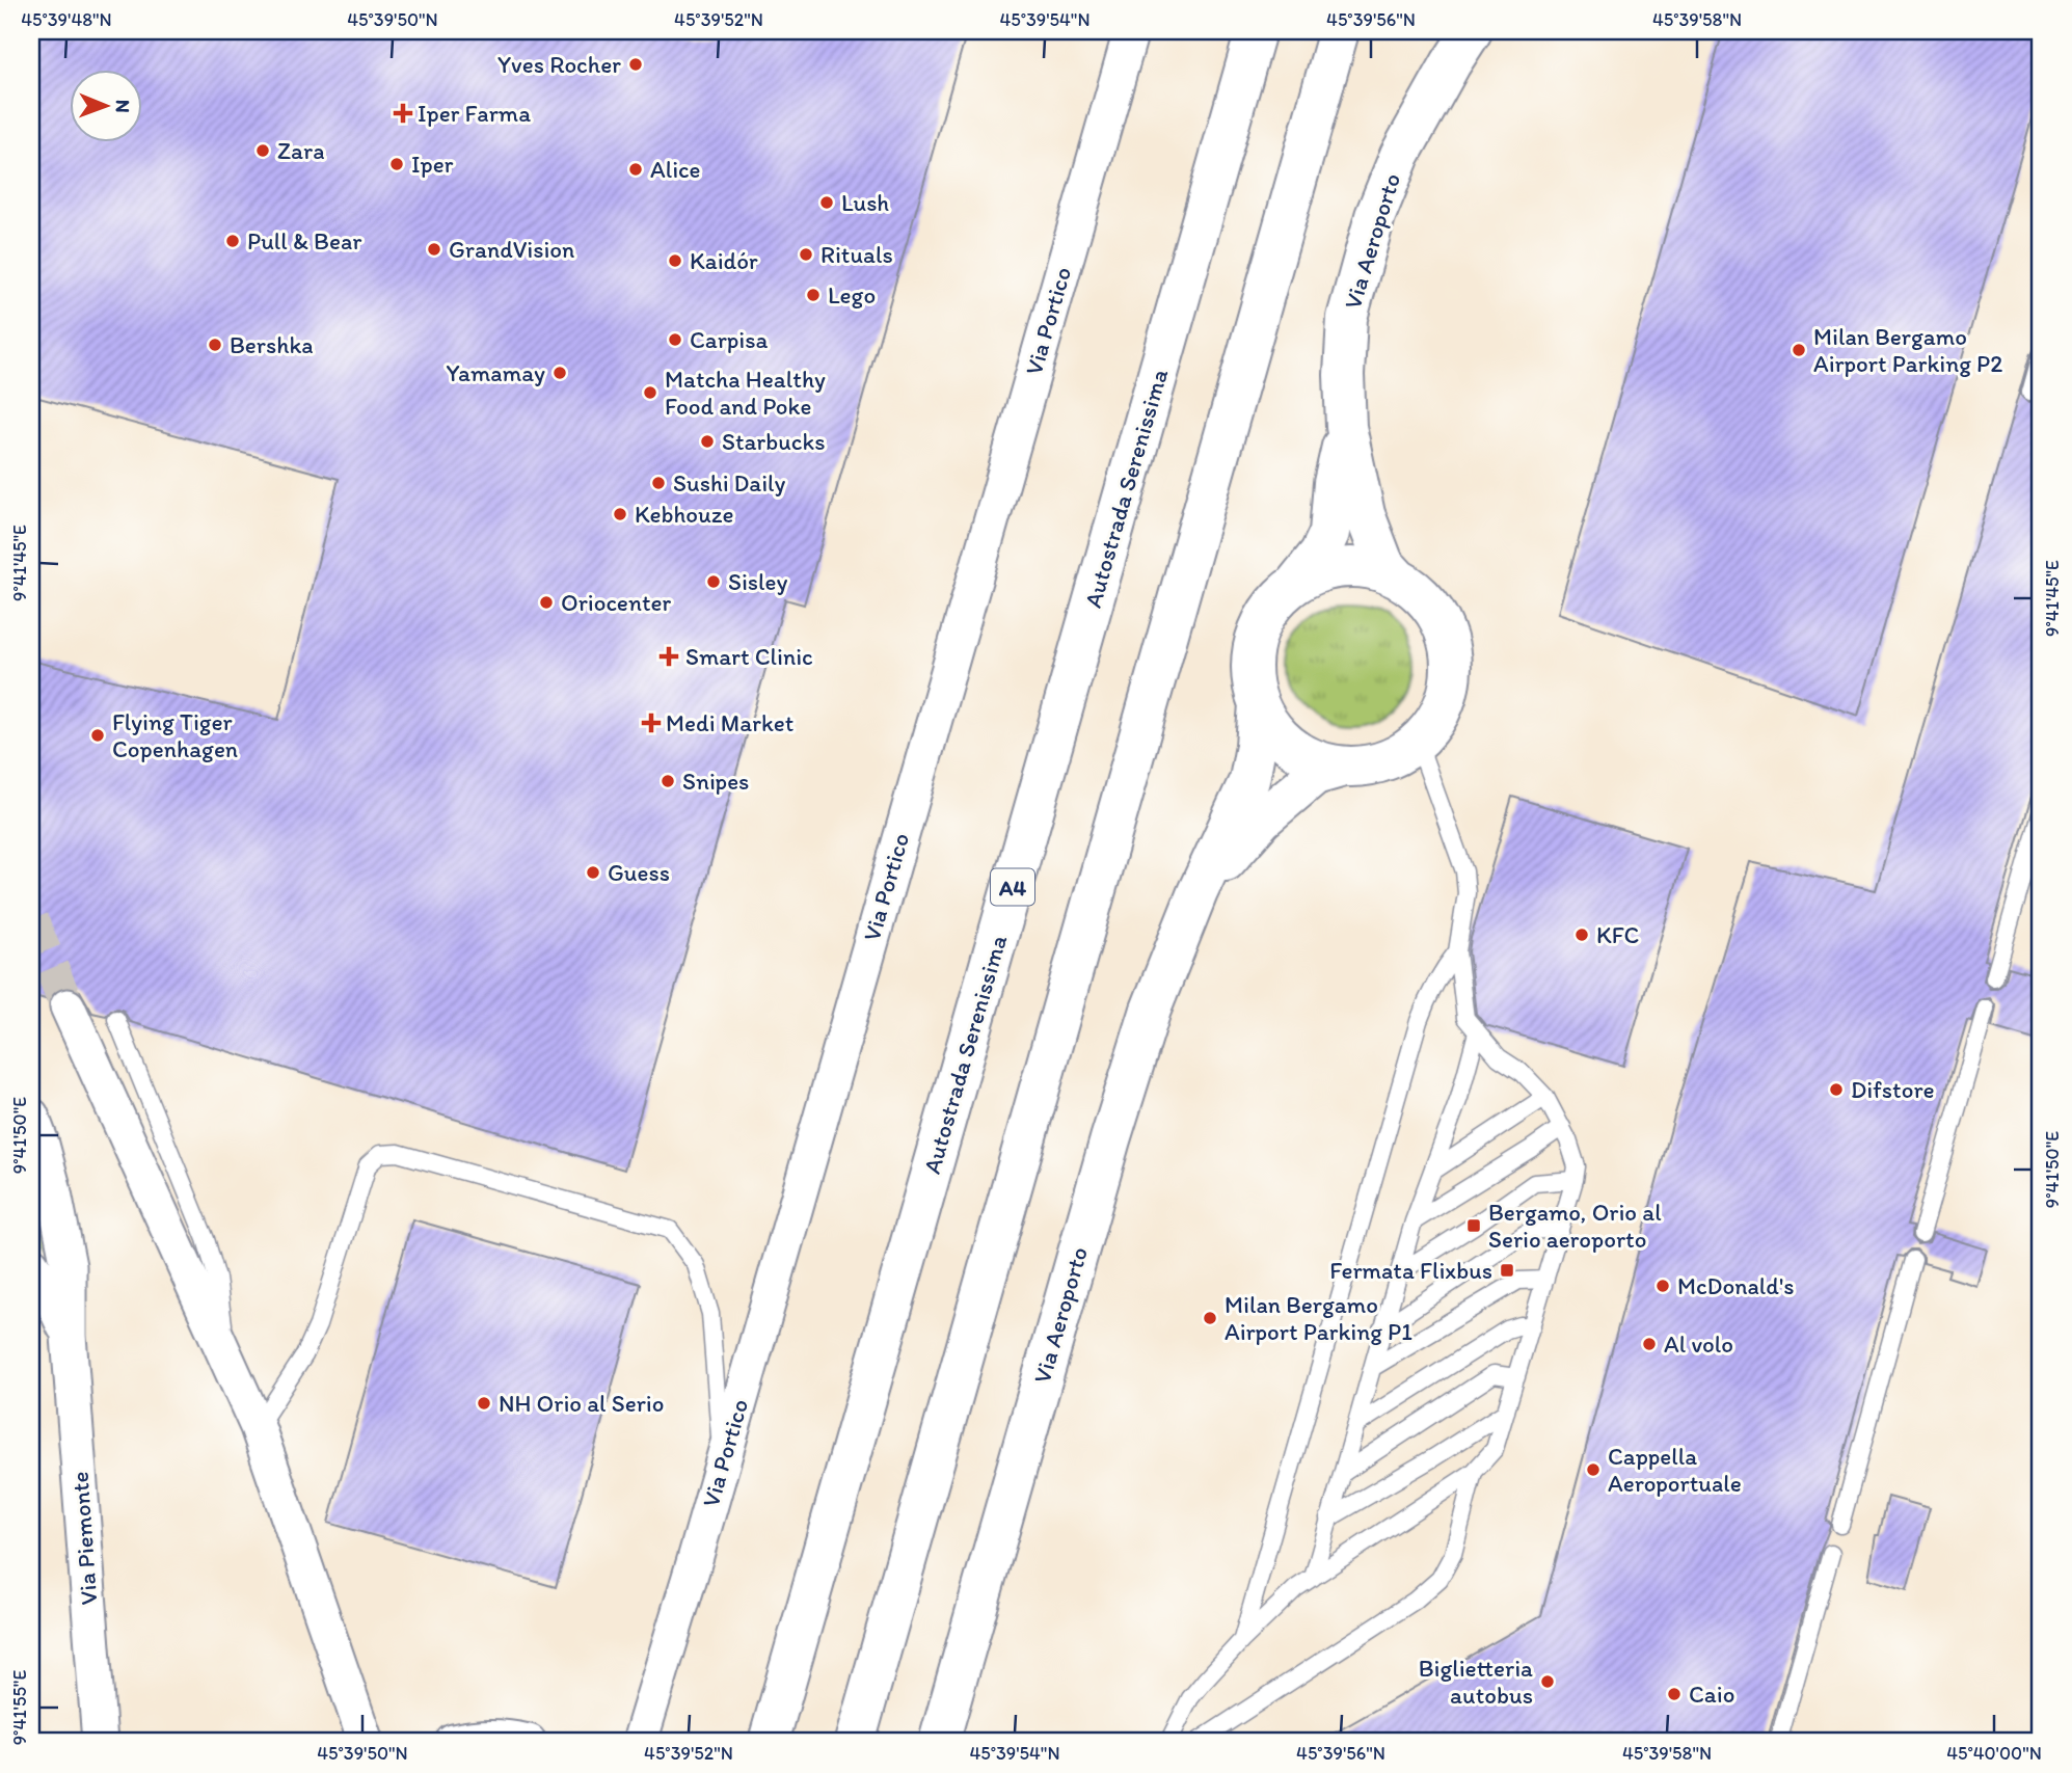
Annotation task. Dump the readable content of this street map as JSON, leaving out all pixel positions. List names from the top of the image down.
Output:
{
  "streets": {
    "main road": ["Via Aeroporto", "Autostrada Serenissima", "A4"],
    "street": ["Via Portico", "Via Piemonte"]
  },
  "places": {
    "other": [
      "Yves Rocher",
      "Zara",
      "Iper",
      "Alice",
      "Lush",
      "Pull & Bear",
      "GrandVision",
      "Rituals",
      "Kaidór",
      "Lego",
      "Carpisa",
      "Bershka",
      "Milan Bergamo Airport Parking P2",
      "Yamamay",
      "Matcha Healthy Food and Poke",
      "Starbucks",
      "Sushi Daily",
      "Kebhouze",
      "Sisley",
      "Oriocenter",
      "Flying Tiger Copenhagen",
      "Snipes",
      "Guess",
      "KFC",
      "Difstore",
      "McDonald's",
      "Milan Bergamo Airport Parking P1",
      "Al volo",
      "NH Orio al Serio",
      "Cappella Aeroportuale",
      "Biglietteria autobus",
      "Caio"
    ],
    "health": ["Iper Farma", "Smart Clinic", "Medi Market"],
    "transit": ["Bergamo, Orio al Serio aeroporto", "Fermata Flixbus"]
  },
  "north": "right",
  "coordinates": [
    "45°39'48\"N",
    "45°39'50\"N",
    "45°39'52\"N",
    "45°39'54\"N",
    "45°39'56\"N",
    "45°39'58\"N",
    "9°41'45\"E",
    "9°41'50\"E",
    "9°41'55\"E",
    "45°40'00\"N"
  ]
}
